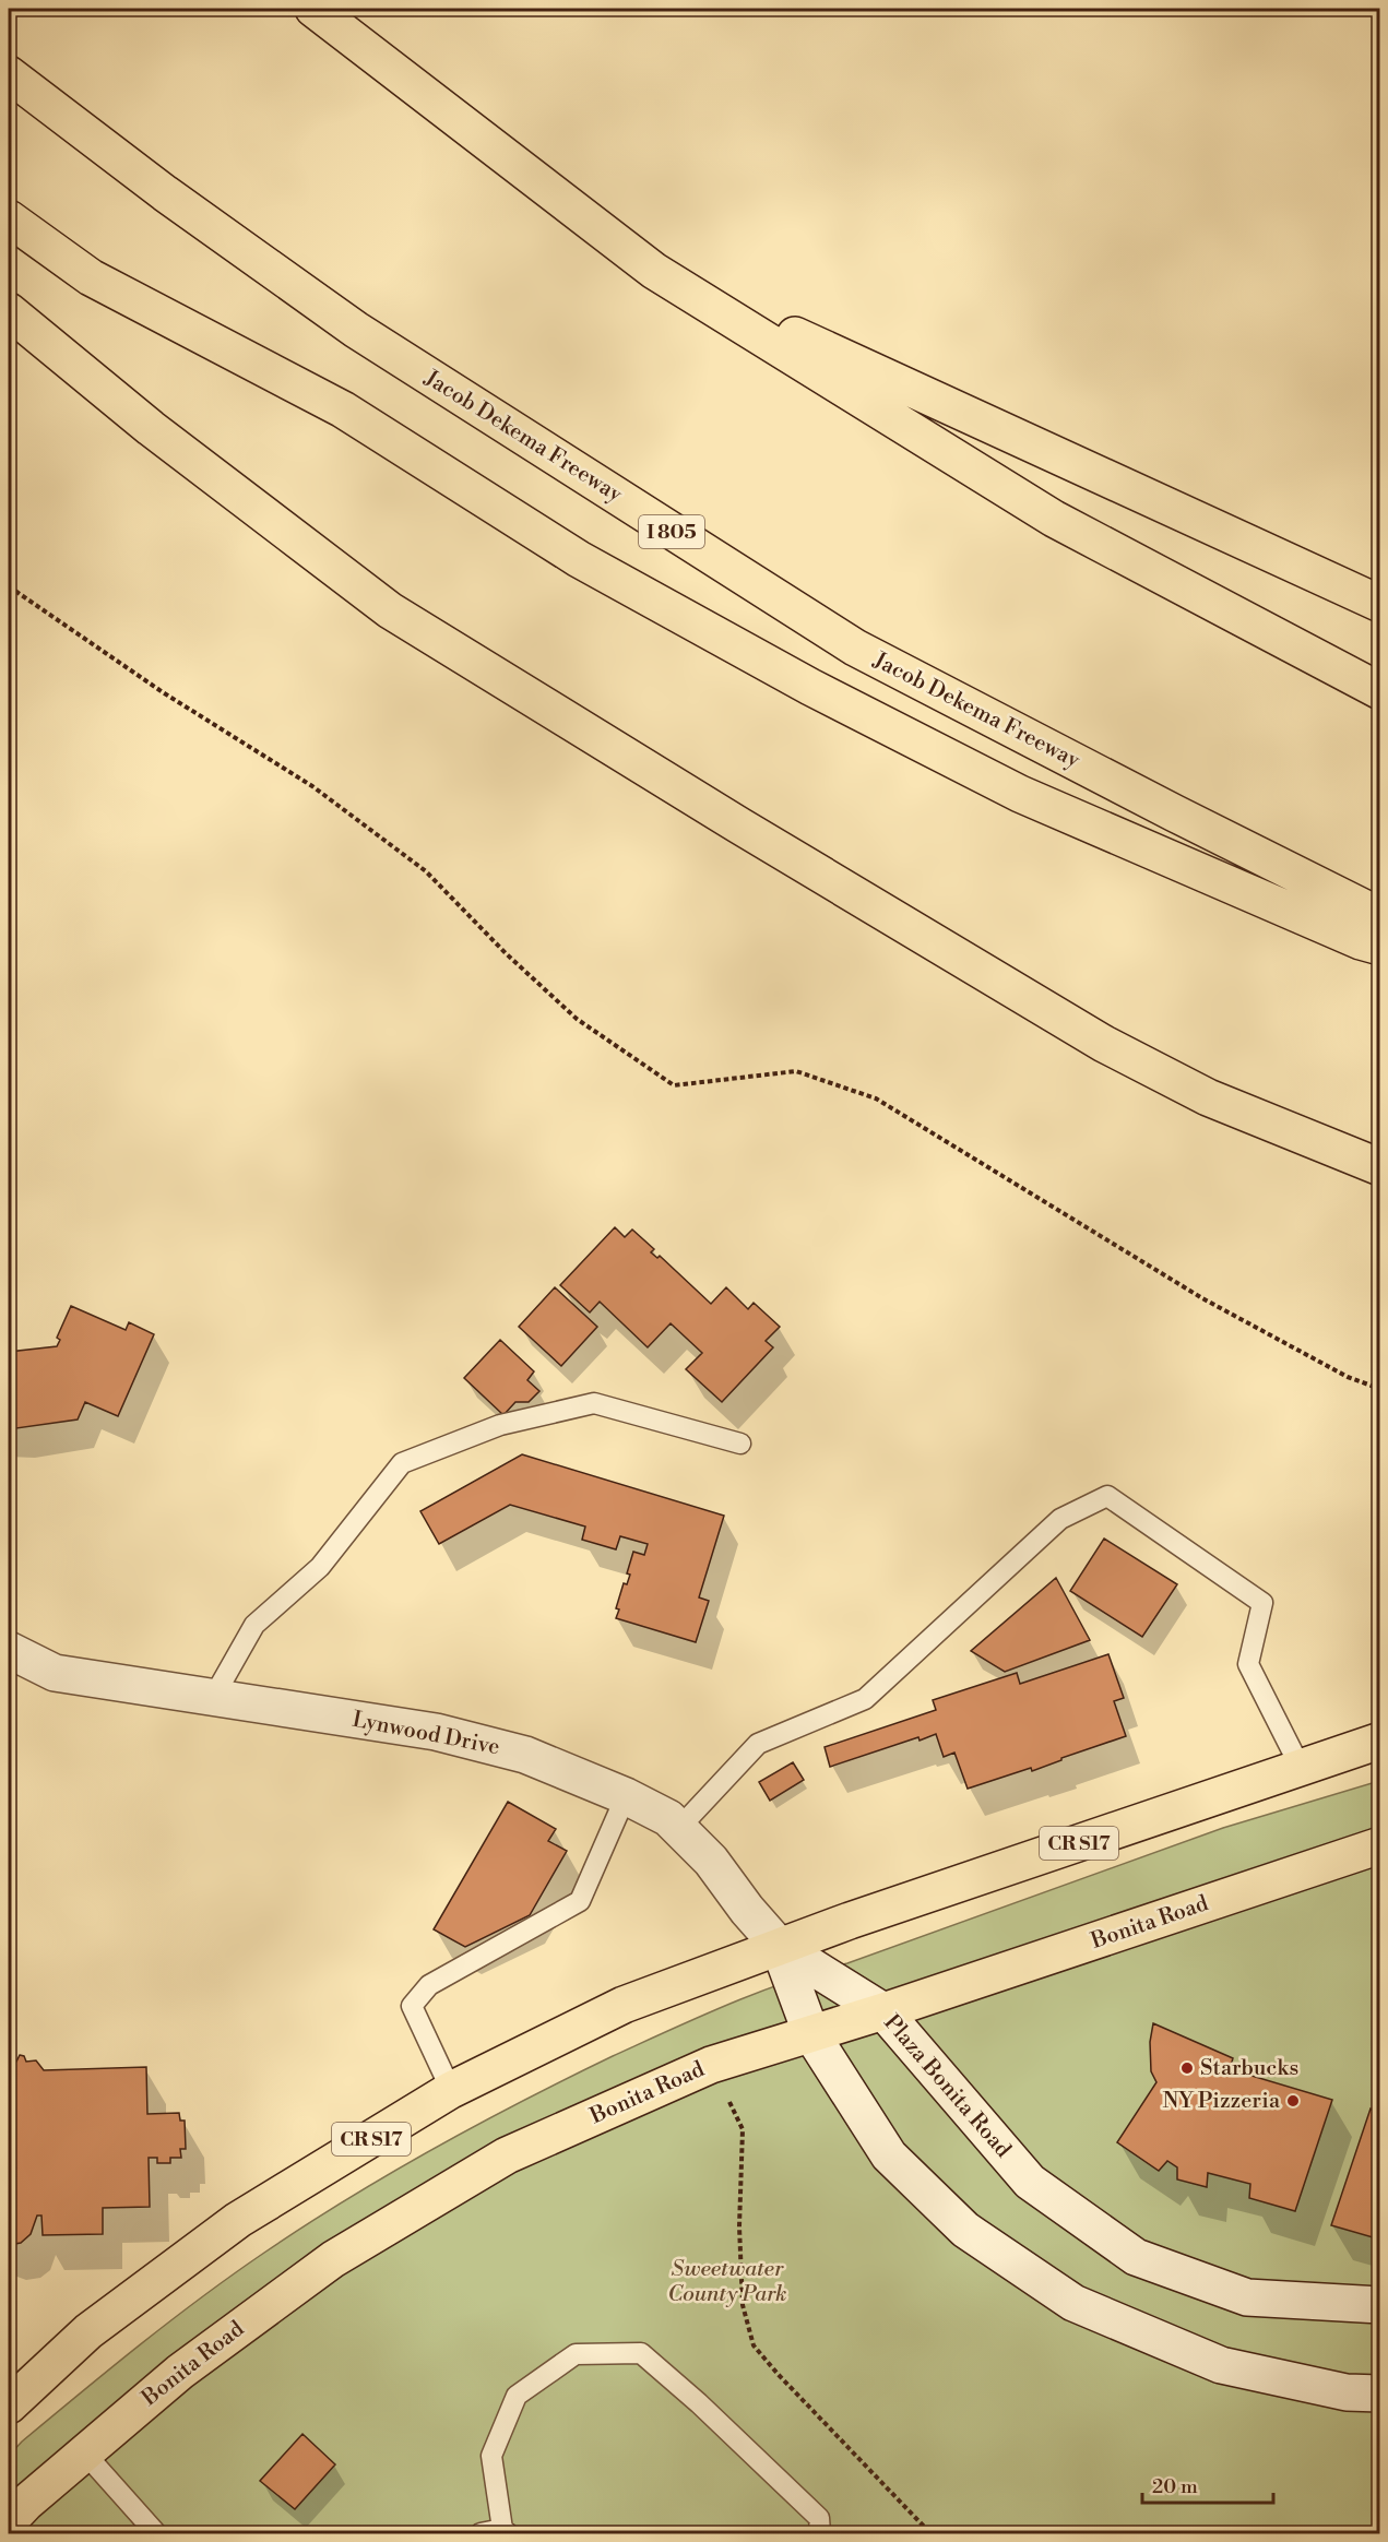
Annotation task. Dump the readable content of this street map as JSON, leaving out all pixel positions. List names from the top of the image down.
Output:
{
  "streets": {
    "main road": [
      "Jacob Dekema Freeway",
      "I 805",
      "Lynwood Drive",
      "CR S17",
      "Bonita Road",
      "Plaza Bonita Road"
    ]
  },
  "crossings": [
    ["Lynwood Drive", "CR S17"],
    ["Lynwood Drive", "Plaza Bonita Road"],
    ["CR S17", "Plaza Bonita Road"],
    ["Bonita Road", "Plaza Bonita Road"]
  ],
  "parks": ["Sweetwater County Park"],
  "places": ["Starbucks", "NY Pizzeria"],
  "scale_bar": "20 m"
}
